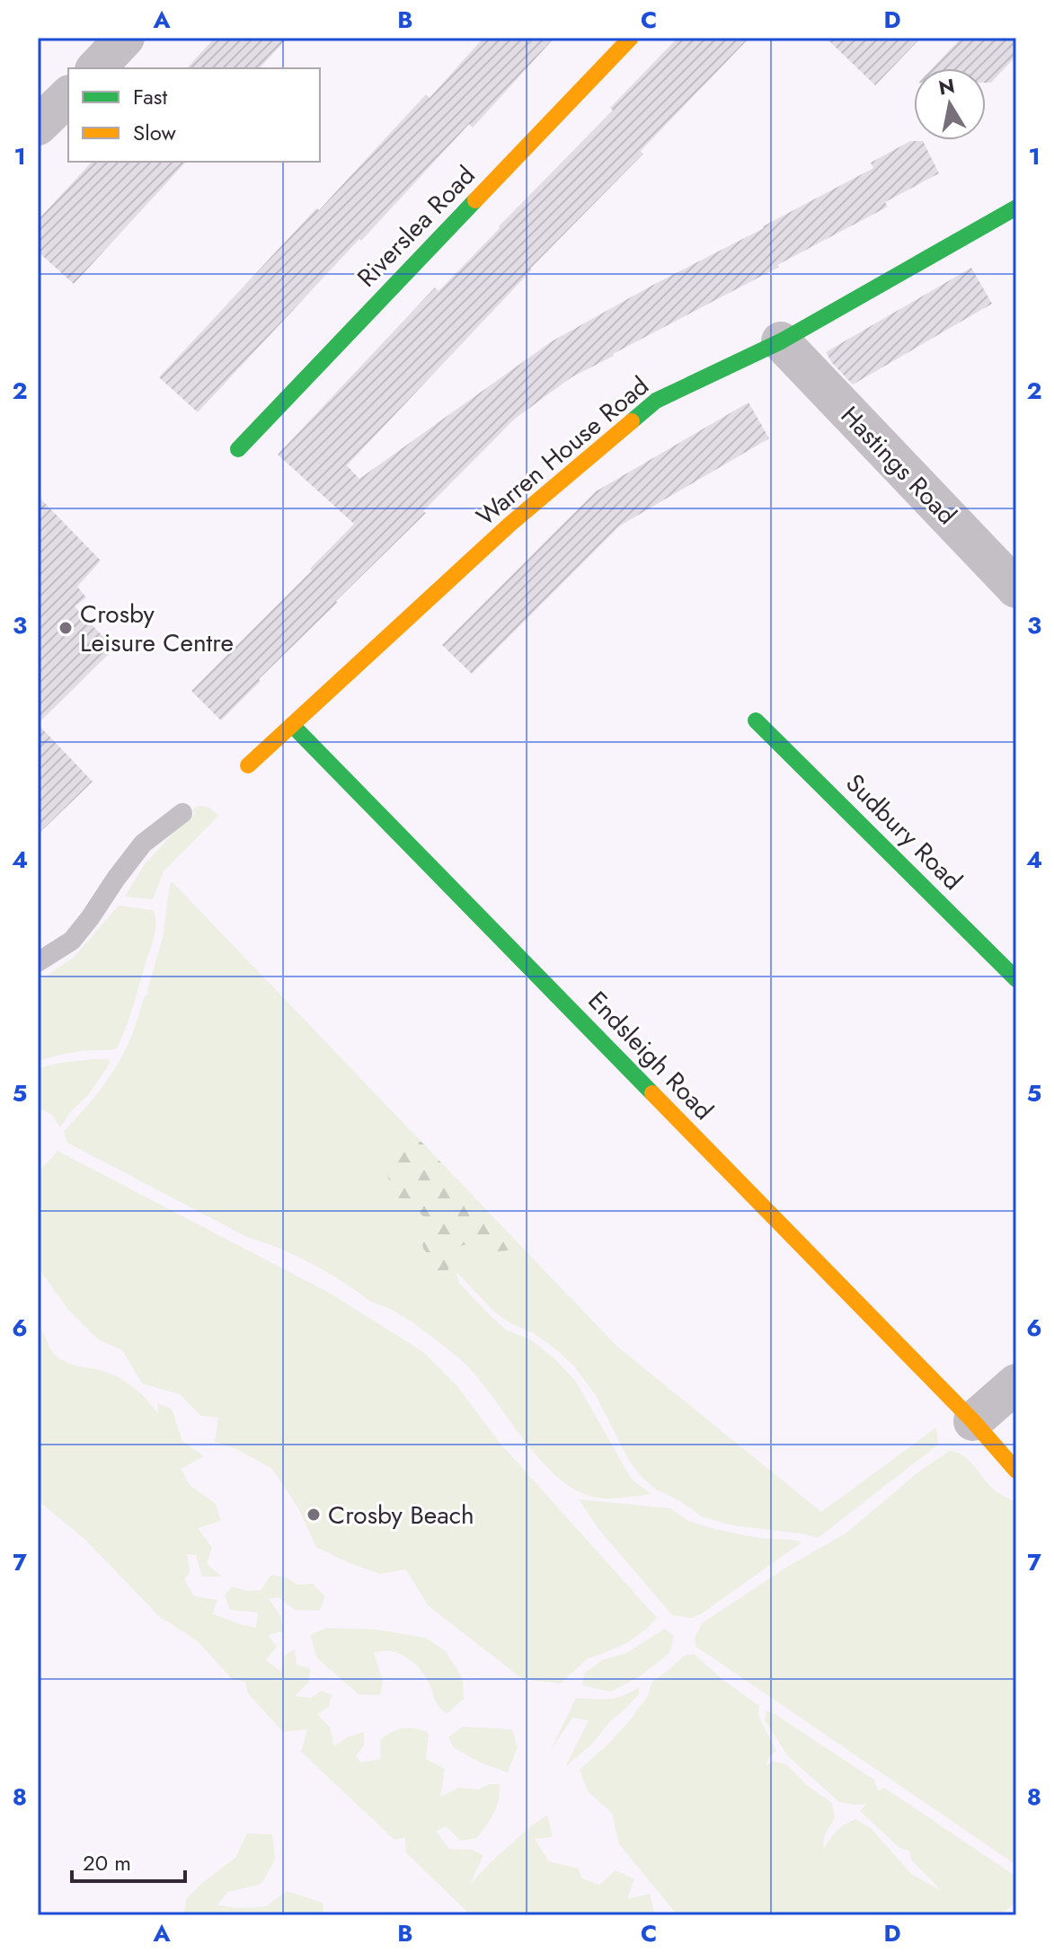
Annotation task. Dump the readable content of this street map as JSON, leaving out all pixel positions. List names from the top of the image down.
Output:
{
  "streets": {
    "street": [
      "Riverslea Road",
      "Warren House Road",
      "Hastings Road",
      "Sudbury Road",
      "Endsleigh Road"
    ]
  },
  "crossings": [
    ["Warren House Road", "Hastings Road"],
    ["Warren House Road", "Endsleigh Road"]
  ],
  "places": ["Crosby Leisure Centre", "Crosby Beach"],
  "legend": ["Fast", "Slow"],
  "scale_bar": "20 m",
  "north": "top",
  "grid": {
    "columns": [
      "A",
      "B",
      "C",
      "D"
    ],
    "rows": [
      "1",
      "2",
      "3",
      "4",
      "5",
      "6",
      "7",
      "8"
    ]
  }
}
